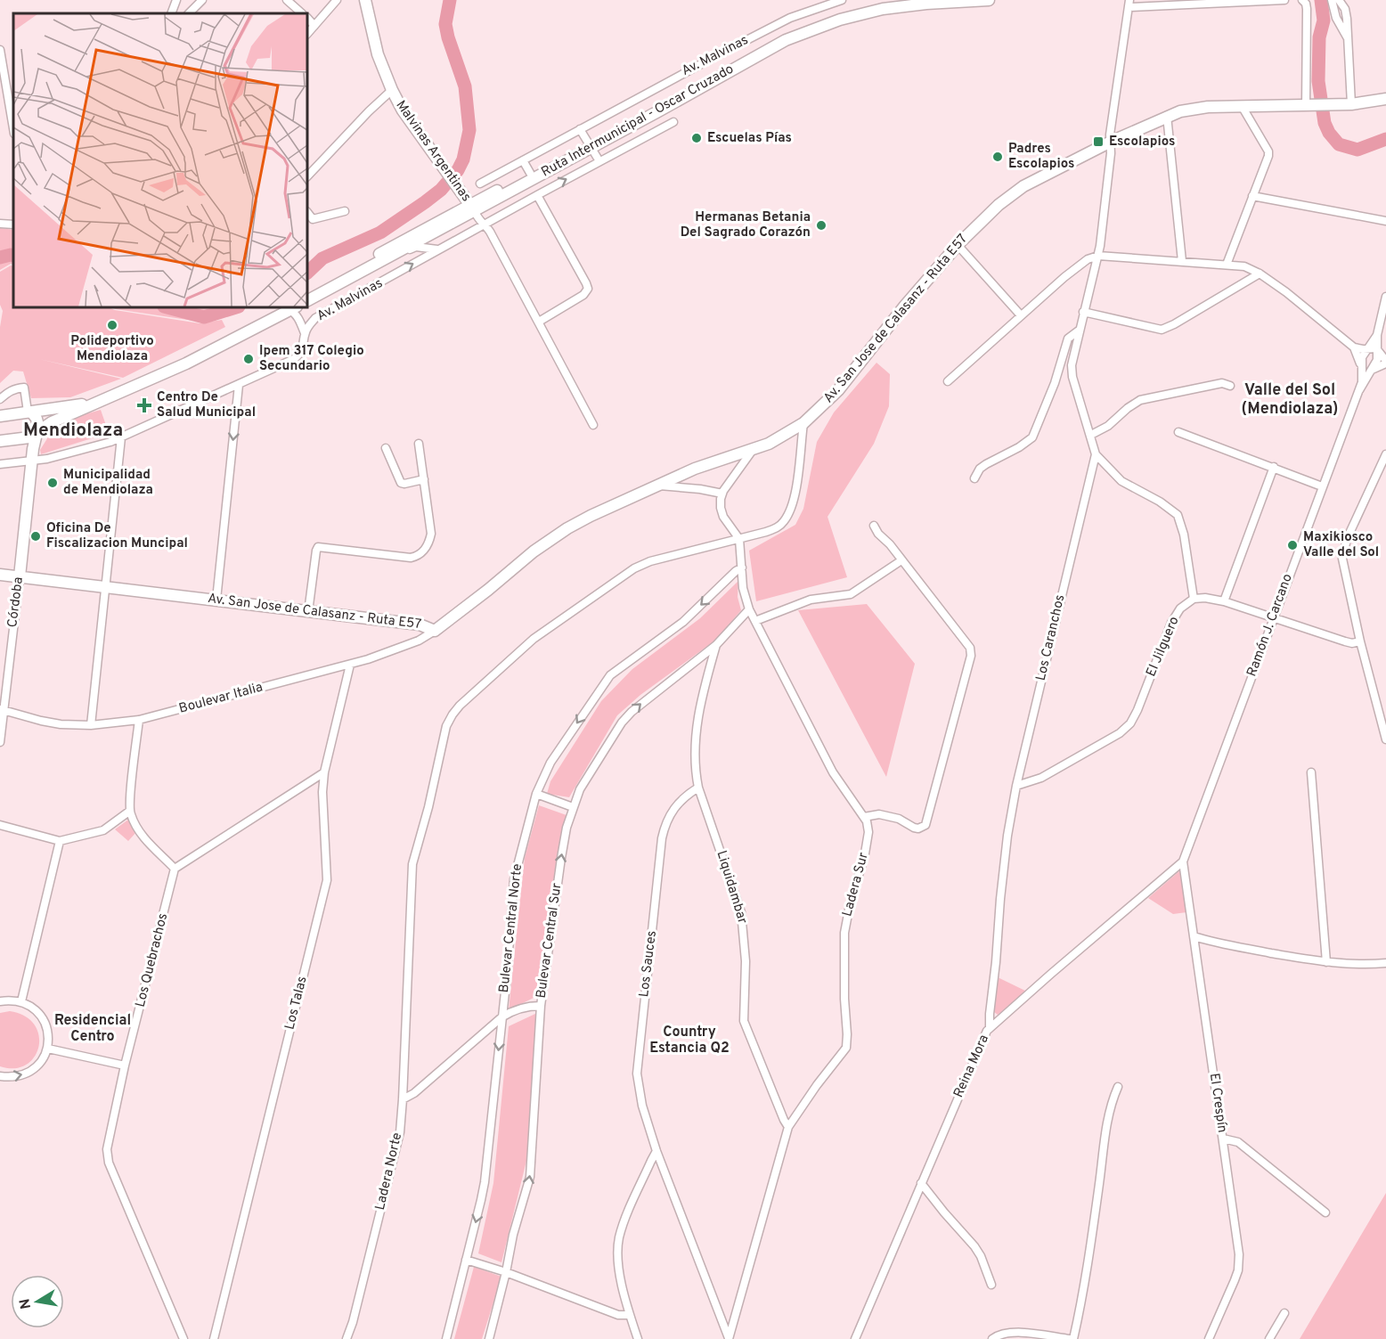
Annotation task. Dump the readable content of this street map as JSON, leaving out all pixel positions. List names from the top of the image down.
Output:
{
  "streets": {
    "street": [
      "Av. Malvinas",
      "Ruta Intermunicipal - Oscar Cruzado",
      "Malvinas Argentinas",
      "Av. San Jose de Calasanz - Ruta E57",
      "Córdoba",
      "Ramón J. Carcano",
      "Los Caranchos",
      "El Jilguero",
      "Boulevar Italia",
      "Ladera Sur",
      "Liquidambar",
      "Bulevar Central Norte",
      "Bulevar Central Sur",
      "Los Quebrachos",
      "Los Sauces",
      "Los Talas",
      "Reina Mora",
      "El Crespín",
      "Ladera Norte"
    ]
  },
  "crossings": [
    ["Av. Malvinas", "Córdoba"],
    ["Ruta Intermunicipal - Oscar Cruzado", "Malvinas Argentinas"],
    ["Av. San Jose de Calasanz - Ruta E57", "Córdoba"],
    ["Av. San Jose de Calasanz - Ruta E57", "Los Caranchos"],
    ["Av. San Jose de Calasanz - Ruta E57", "Boulevar Italia"],
    ["Av. San Jose de Calasanz - Ruta E57", "Ladera Norte"],
    ["Córdoba", "Boulevar Italia"],
    ["Ramón J. Carcano", "Reina Mora"],
    ["Ramón J. Carcano", "El Crespín"],
    ["Los Caranchos", "El Jilguero"],
    ["Los Caranchos", "Reina Mora"],
    ["Boulevar Italia", "Los Talas"],
    ["Ladera Sur", "Liquidambar"],
    ["Ladera Sur", "Bulevar Central Norte"],
    ["Ladera Sur", "Bulevar Central Sur"],
    ["Ladera Sur", "Los Sauces"],
    ["Ladera Sur", "Ladera Norte"],
    ["Liquidambar", "Bulevar Central Sur"],
    ["Liquidambar", "Los Sauces"],
    ["Reina Mora", "El Crespín"]
  ],
  "one_way": ["Bulevar Central Norte", "Bulevar Central Sur"],
  "districts": [
    "Valle del Sol (Mendiolaza)",
    "Mendiolaza",
    "Residencial Centro",
    "Country Estancia Q2"
  ],
  "places": {
    "other": [
      "Escuelas Pías",
      "Padres Escolapios",
      "Hermanas Betania Del Sagrado Corazón",
      "Polideportivo Mendiolaza",
      "Ipem 317 Colegio Secundario",
      "Municipalidad de Mendiolaza",
      "Oficina De Fiscalizacion Muncipal",
      "Maxikiosco Valle del Sol"
    ],
    "transit": ["Escolapios"],
    "health": ["Centro De Salud Municipal"]
  },
  "north": "left"
}
